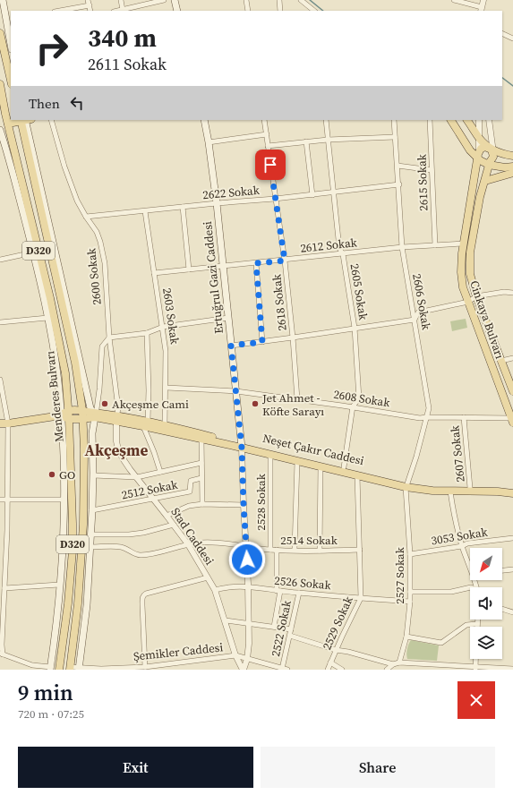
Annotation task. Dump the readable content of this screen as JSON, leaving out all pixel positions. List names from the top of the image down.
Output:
{
  "streets": {
    "main road": [
      "D320",
      "Ertuğrul Gazi Caddesi",
      "Cinkaya Bulvarı",
      "Menderes Bulvarı",
      "Neşet Çakır Caddesi"
    ],
    "street": [
      "2615 Sokak",
      "2622 Sokak",
      "2612 Sokak",
      "2600 Sokak",
      "2605 Sokak",
      "2606 Sokak",
      "2618 Sokak",
      "2603 Sokak",
      "2608 Sokak",
      "2607 Sokak",
      "2512 Sokak",
      "2528 Sokak",
      "Stad Caddesi",
      "3053 Sokak",
      "2514 Sokak",
      "2527 Sokak",
      "2526 Sokak",
      "2529 Sokak",
      "2522 Sokak",
      "Şemikler Caddesi"
    ]
  },
  "crossings": [
    ["2615 Sokak", "2612 Sokak"],
    ["2622 Sokak", "2600 Sokak"],
    ["2622 Sokak", "Ertuğrul Gazi Caddesi"],
    ["2622 Sokak", "2605 Sokak"],
    ["2622 Sokak", "2606 Sokak"],
    ["2622 Sokak", "2618 Sokak"],
    ["2622 Sokak", "2603 Sokak"],
    ["2612 Sokak", "Ertuğrul Gazi Caddesi"],
    ["2612 Sokak", "2605 Sokak"],
    ["2612 Sokak", "2606 Sokak"],
    ["2612 Sokak", "2618 Sokak"],
    ["2612 Sokak", "2603 Sokak"],
    ["2612 Sokak", "Cinkaya Bulvarı"],
    ["2600 Sokak", "Neşet Çakır Caddesi"],
    ["Ertuğrul Gazi Caddesi", "2608 Sokak"],
    ["Ertuğrul Gazi Caddesi", "Neşet Çakır Caddesi"],
    ["Ertuğrul Gazi Caddesi", "Stad Caddesi"],
    ["Ertuğrul Gazi Caddesi", "2514 Sokak"],
    ["Ertuğrul Gazi Caddesi", "2526 Sokak"],
    ["Ertuğrul Gazi Caddesi", "Şemikler Caddesi"],
    ["2605 Sokak", "2608 Sokak"],
    ["2605 Sokak", "Neşet Çakır Caddesi"],
    ["2606 Sokak", "2608 Sokak"],
    ["2606 Sokak", "Neşet Çakır Caddesi"],
    ["2606 Sokak", "2527 Sokak"],
    ["2618 Sokak", "2608 Sokak"],
    ["2603 Sokak", "2608 Sokak"],
    ["2603 Sokak", "Neşet Çakır Caddesi"],
    ["Cinkaya Bulvarı", "2608 Sokak"],
    ["Menderes Bulvarı", "Neşet Çakır Caddesi"],
    ["Menderes Bulvarı", "Şemikler Caddesi"],
    ["2608 Sokak", "2607 Sokak"],
    ["Neşet Çakır Caddesi", "2607 Sokak"],
    ["Neşet Çakır Caddesi", "2528 Sokak"],
    ["Neşet Çakır Caddesi", "Stad Caddesi"],
    ["Neşet Çakır Caddesi", "2527 Sokak"],
    ["Neşet Çakır Caddesi", "2529 Sokak"],
    ["2512 Sokak", "Stad Caddesi"],
    ["2528 Sokak", "2514 Sokak"],
    ["Stad Caddesi", "2514 Sokak"],
    ["Stad Caddesi", "2526 Sokak"],
    ["Stad Caddesi", "Şemikler Caddesi"],
    ["3053 Sokak", "2527 Sokak"],
    ["2514 Sokak", "2529 Sokak"],
    ["2527 Sokak", "2526 Sokak"],
    ["2526 Sokak", "2529 Sokak"],
    ["2526 Sokak", "2522 Sokak"],
    ["2522 Sokak", "Şemikler Caddesi"]
  ],
  "districts": ["Akçeşme"],
  "places": ["Akçeşme Cami", "Jet Ahmet - Köfte Sarayı", "GO"],
  "north": "bottom left",
  "page": {
    "turn": ["340 m", "2611 Sokak"],
    "then": "Then",
    "heading": ["9 min", "720 m · 07:25"],
    "buttons": ["Exit", "Share"]
  }
}
